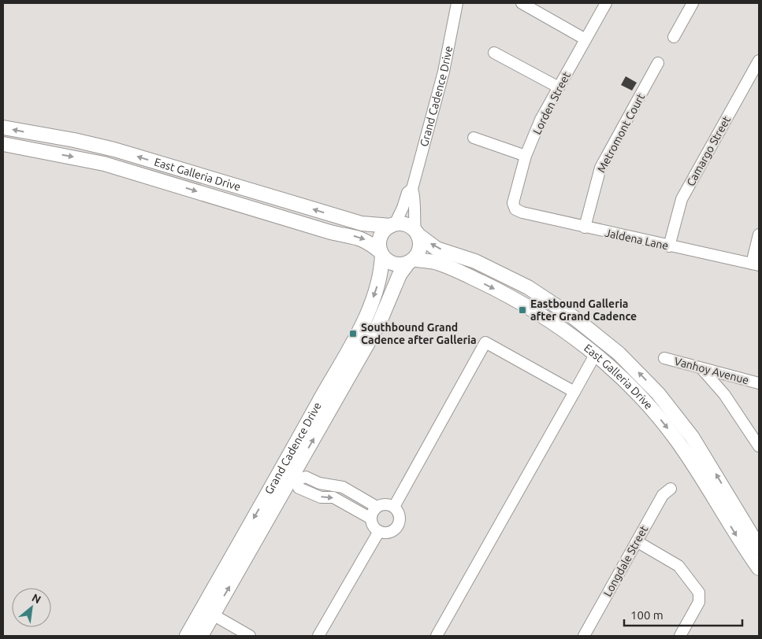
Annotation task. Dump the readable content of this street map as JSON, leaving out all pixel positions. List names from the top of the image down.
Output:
{
  "streets": {
    "main road": ["Grand Cadence Drive", "East Galleria Drive"],
    "street": [
      "Lorden Street",
      "Metromont Court",
      "Camargo Street",
      "Jaldena Lane",
      "Vanhoy Avenue",
      "Longdale Street"
    ]
  },
  "crossings": [
    ["Grand Cadence Drive", "East Galleria Drive"],
    ["Lorden Street", "Jaldena Lane"],
    ["Metromont Court", "Jaldena Lane"],
    ["Camargo Street", "Jaldena Lane"]
  ],
  "places": {
    "transit": ["Eastbound Galleria after Grand Cadence", "Southbound Grand Cadence after Galleria"]
  },
  "scale_bar": "100 m",
  "north": "top right"
}
